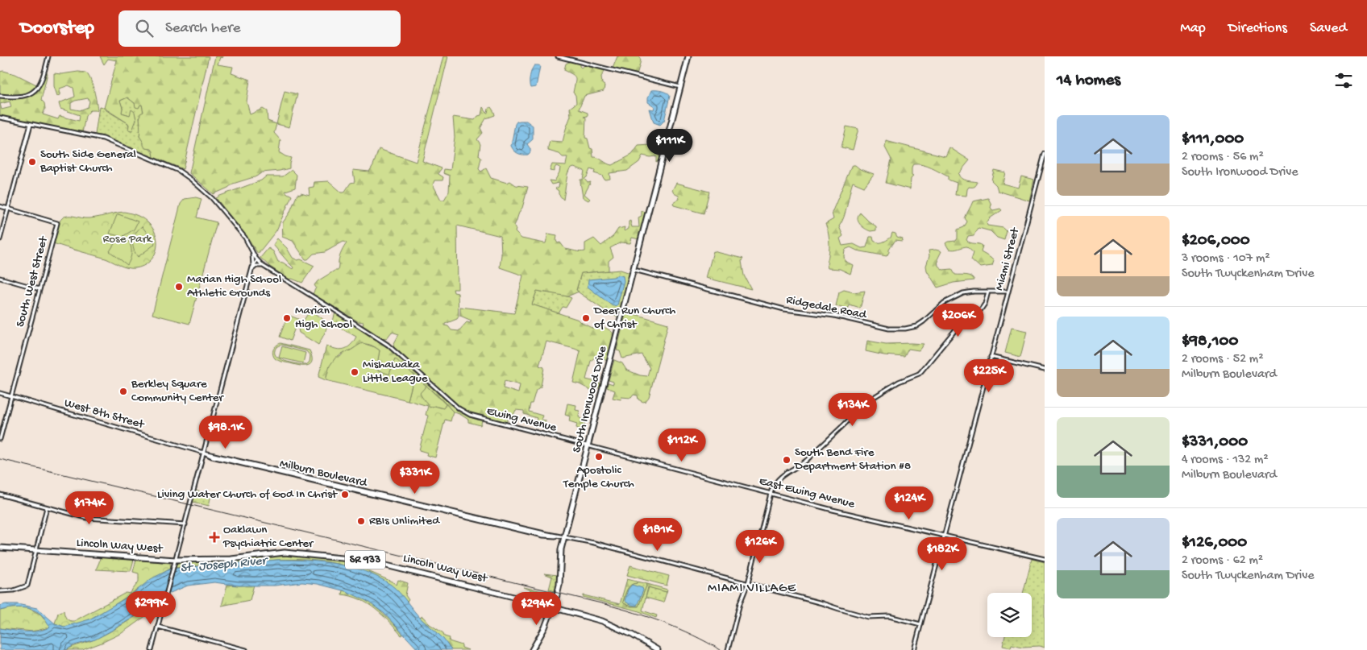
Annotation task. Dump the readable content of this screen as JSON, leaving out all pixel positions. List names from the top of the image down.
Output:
{
  "streets": {
    "main road": ["South Ironwood Drive", "Lincoln Way West", "SR 933"],
    "street": [
      "Miami Street",
      "South West Street",
      "Ridgedale Road",
      "West 8th Street",
      "Ewing Avenue",
      "Milburn Boulevard",
      "East Ewing Avenue"
    ]
  },
  "crossings": [
    ["Miami Street", "Ridgedale Road"],
    ["Miami Street", "Milburn Boulevard"],
    ["Miami Street", "East Ewing Avenue"],
    ["South West Street", "West 8th Street"],
    ["Ridgedale Road", "South Ironwood Drive"],
    ["South Ironwood Drive", "Ewing Avenue"],
    ["South Ironwood Drive", "Milburn Boulevard"],
    ["South Ironwood Drive", "East Ewing Avenue"],
    ["South Ironwood Drive", "Lincoln Way West"],
    ["West 8th Street", "Milburn Boulevard"],
    ["Ewing Avenue", "East Ewing Avenue"]
  ],
  "districts": ["MIAMI VILLAGE"],
  "water": ["St. Joseph River"],
  "parks": ["Rose Park"],
  "places": {
    "other": [
      "South Side General Baptist Church",
      "Marian High School Athletic Grounds",
      "Marian High School",
      "Deer Run Church of Christ",
      "Mishawaka Little League",
      "Berkley Square Community Center",
      "Apostolic Temple Church",
      "South Bend Fire Department Station #8",
      "Living Water Church of God In Christ",
      "RBIs Unlimited"
    ],
    "health": ["Oaklawn Psychiatric Center"]
  },
  "page": {
    "header": "Doorstep",
    "search": "Search here",
    "nav": ["Map", "Directions", "Saved"],
    "heading": "14 homes",
    "list": [
      {
        "name": "$111,000",
        "note": "2 rooms · 56 m² · South Ironwood Drive"
      },
      {
        "name": "$206,000",
        "note": "3 rooms · 107 m² · South Twyckenham Drive"
      },
      {
        "name": "$98,100",
        "note": "2 rooms · 52 m² · Milburn Boulevard"
      },
      {
        "name": "$331,000",
        "note": "4 rooms · 132 m² · Milburn Boulevard"
      },
      {
        "name": "$126,000",
        "note": "2 rooms · 62 m² · South Twyckenham Drive"
      }
    ],
    "price": [
      "$111K",
      "$206K",
      "$225K",
      "$134K",
      "$98.1K",
      "$112K",
      "$331K",
      "$124K",
      "$174K",
      "$181K",
      "$126K",
      "$182K",
      "$299K",
      "$294K"
    ]
  }
}
